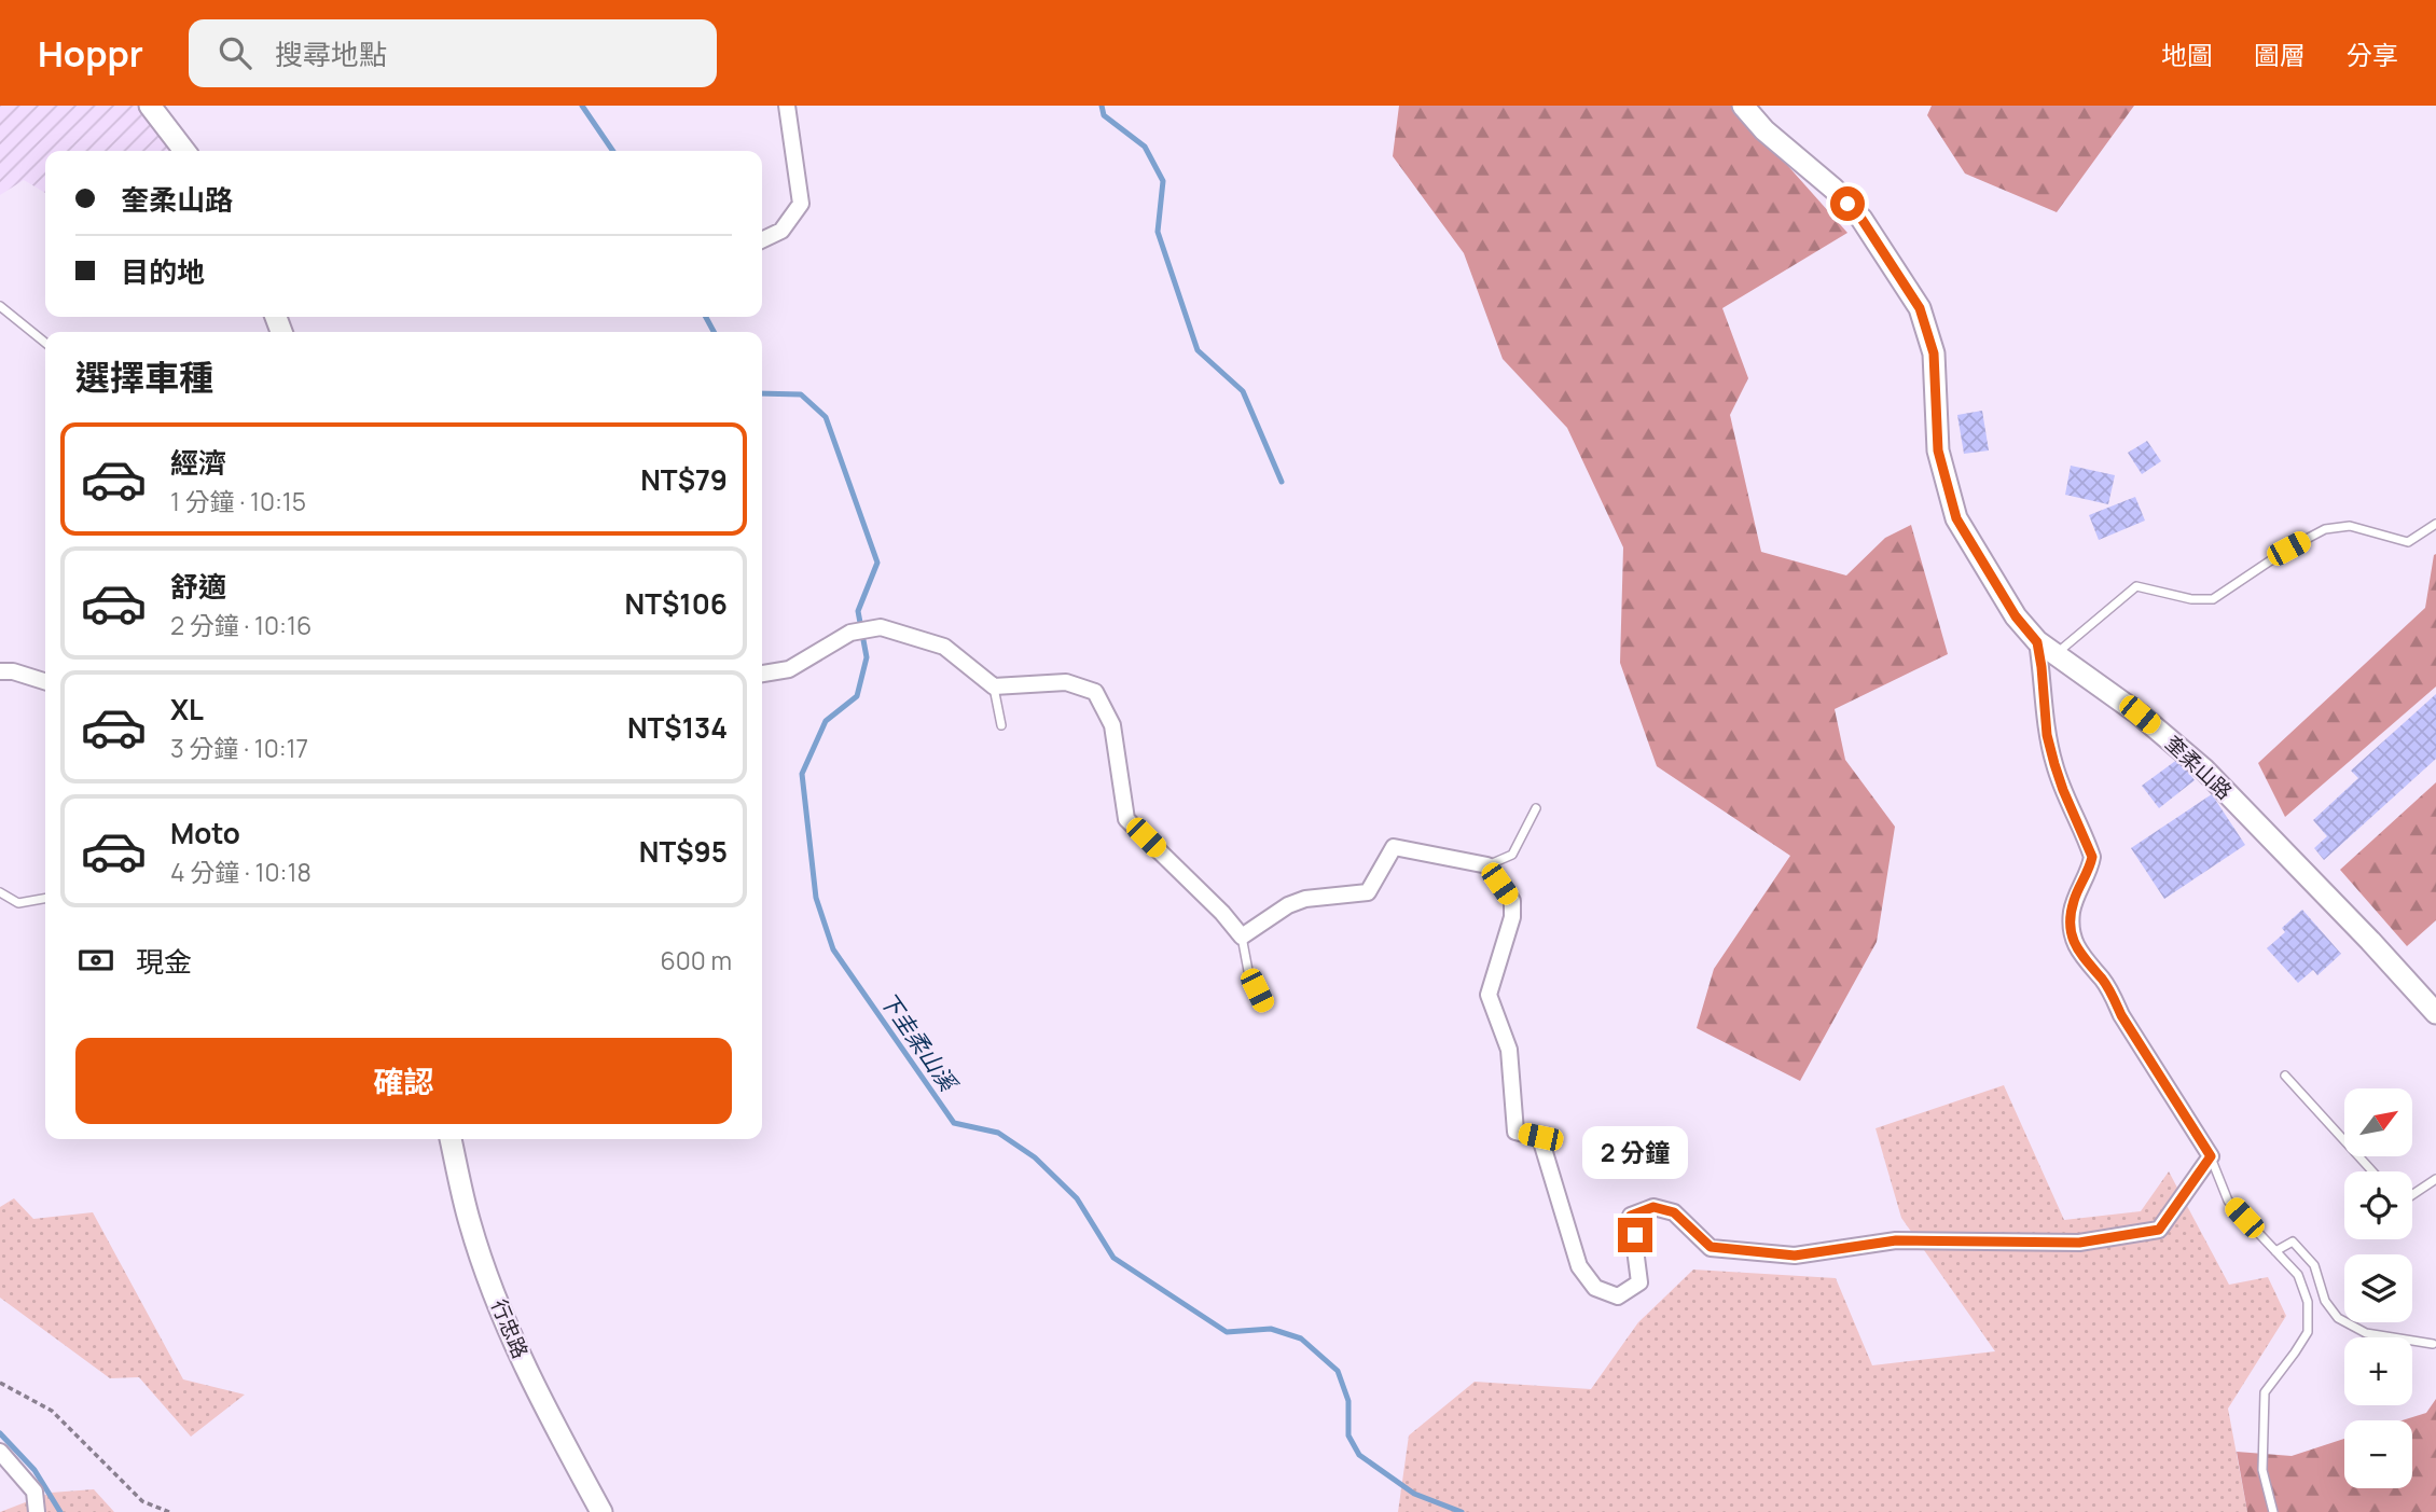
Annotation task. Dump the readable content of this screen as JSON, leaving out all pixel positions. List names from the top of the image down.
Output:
{
  "streets": {
    "street": ["奎柔山路", "行忠路"]
  },
  "water": ["下圭柔山溪"],
  "north": "top right",
  "page": {
    "header": "Hoppr",
    "search": "搜尋地點",
    "nav": ["地圖", "圖層", "分享"],
    "banner": ["奎柔山路", "目的地"],
    "heading": "選擇車種",
    "list": [
      {
        "name": "經濟",
        "note": "1 分鐘 · 10:15",
        "value": "NT$79"
      },
      {
        "name": "舒適",
        "note": "2 分鐘 · 10:16",
        "value": "NT$106"
      },
      {
        "name": "XL",
        "note": "3 分鐘 · 10:17",
        "value": "NT$134"
      },
      {
        "name": "Moto",
        "note": "4 分鐘 · 10:18",
        "value": "NT$95"
      }
    ],
    "pay": ["現金", "600 m"],
    "buttons": "確認",
    "map_buttons": ["+", "−"],
    "bubble": "2 分鐘"
  }
}
